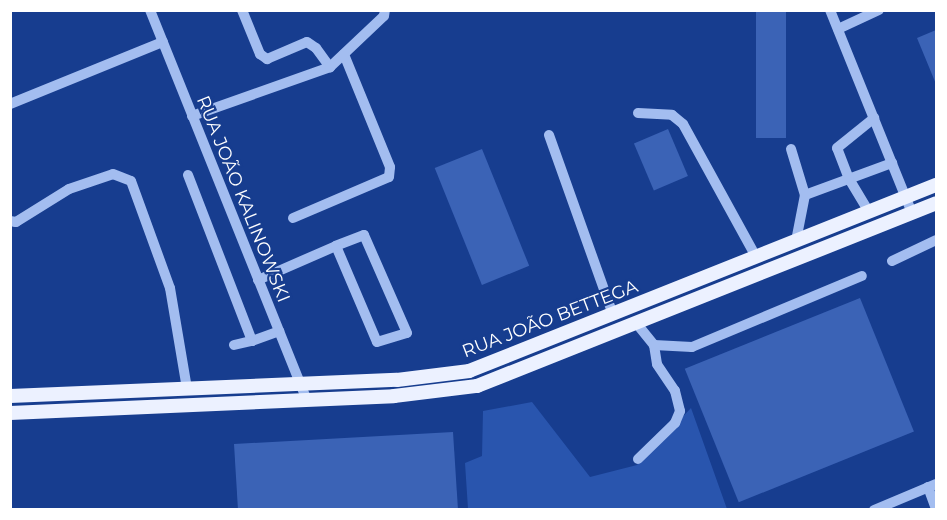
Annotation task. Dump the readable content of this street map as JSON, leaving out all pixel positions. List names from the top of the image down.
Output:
{
  "streets": {
    "main road": ["RUA JOÃO BETTEGA"],
    "street": ["RUA JOÃO KALINOWSKI"]
  },
  "crossings": [
    ["RUA JOÃO KALINOWSKI", "RUA JOÃO BETTEGA"]
  ]
}
